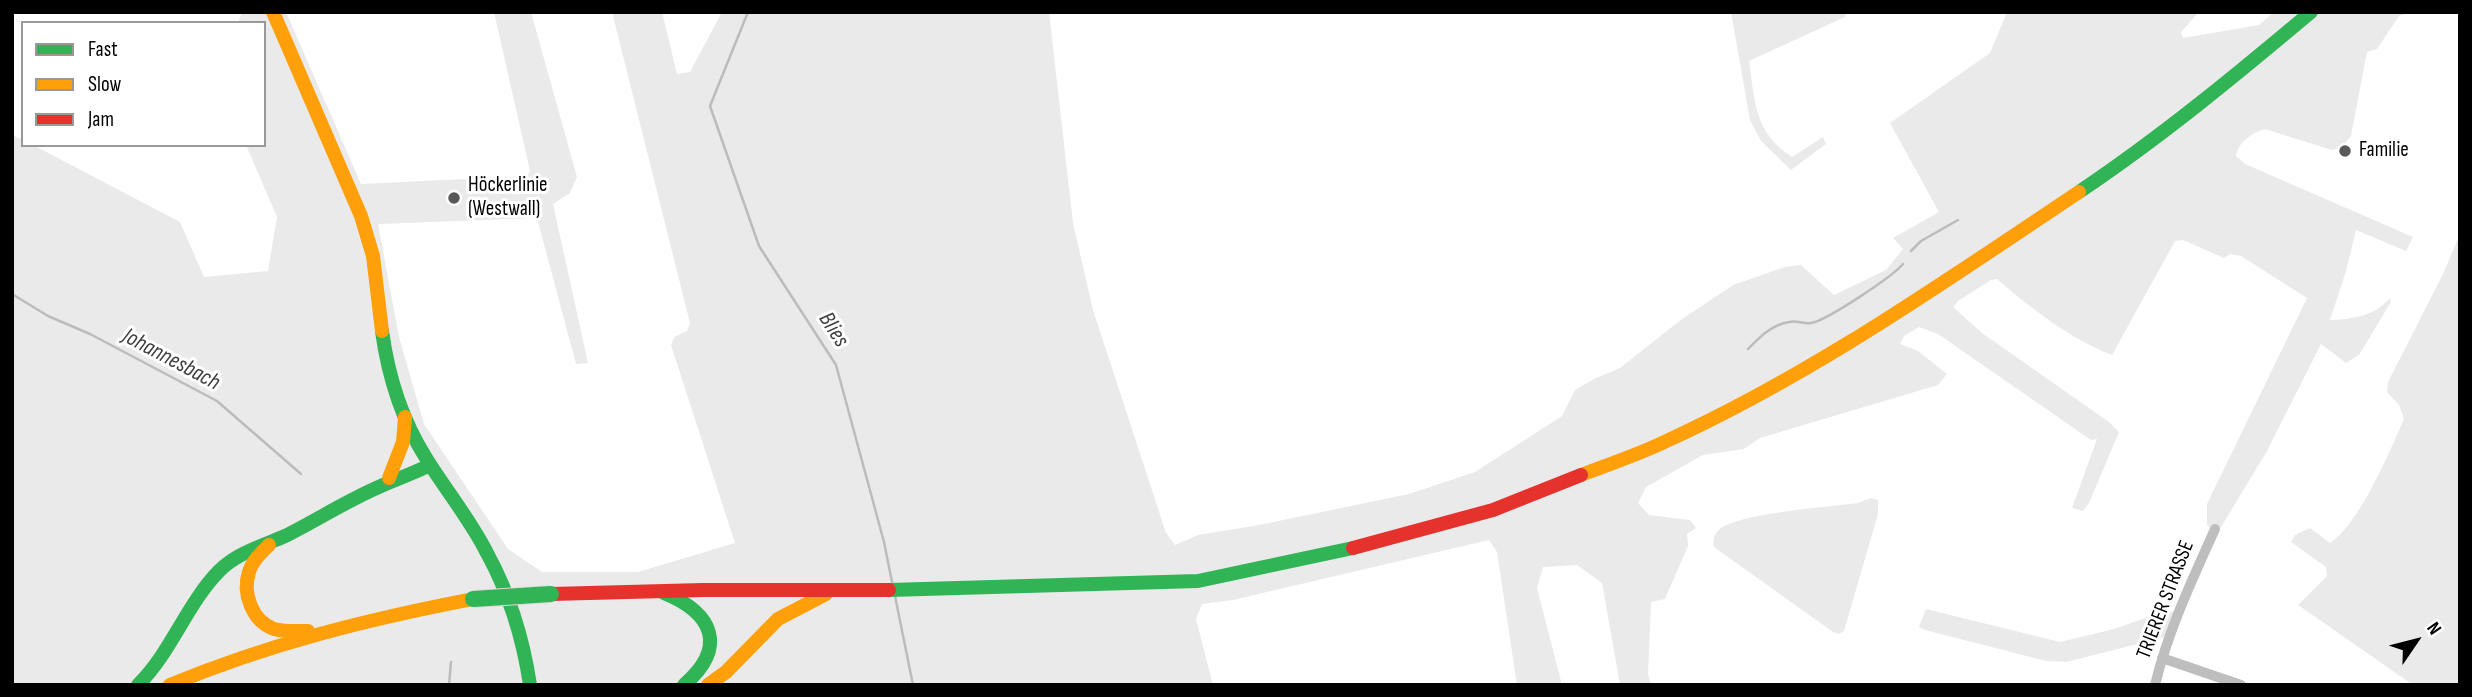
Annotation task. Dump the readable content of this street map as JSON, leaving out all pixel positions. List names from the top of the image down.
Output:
{
  "streets": {
    "street": ["TRIERER STRASSE"]
  },
  "water": ["Blies", "Johannesbach"],
  "places": ["Familie", "Höckerlinie (Westwall)"],
  "legend": ["Fast", "Slow", "Jam"],
  "north": "top right"
}
